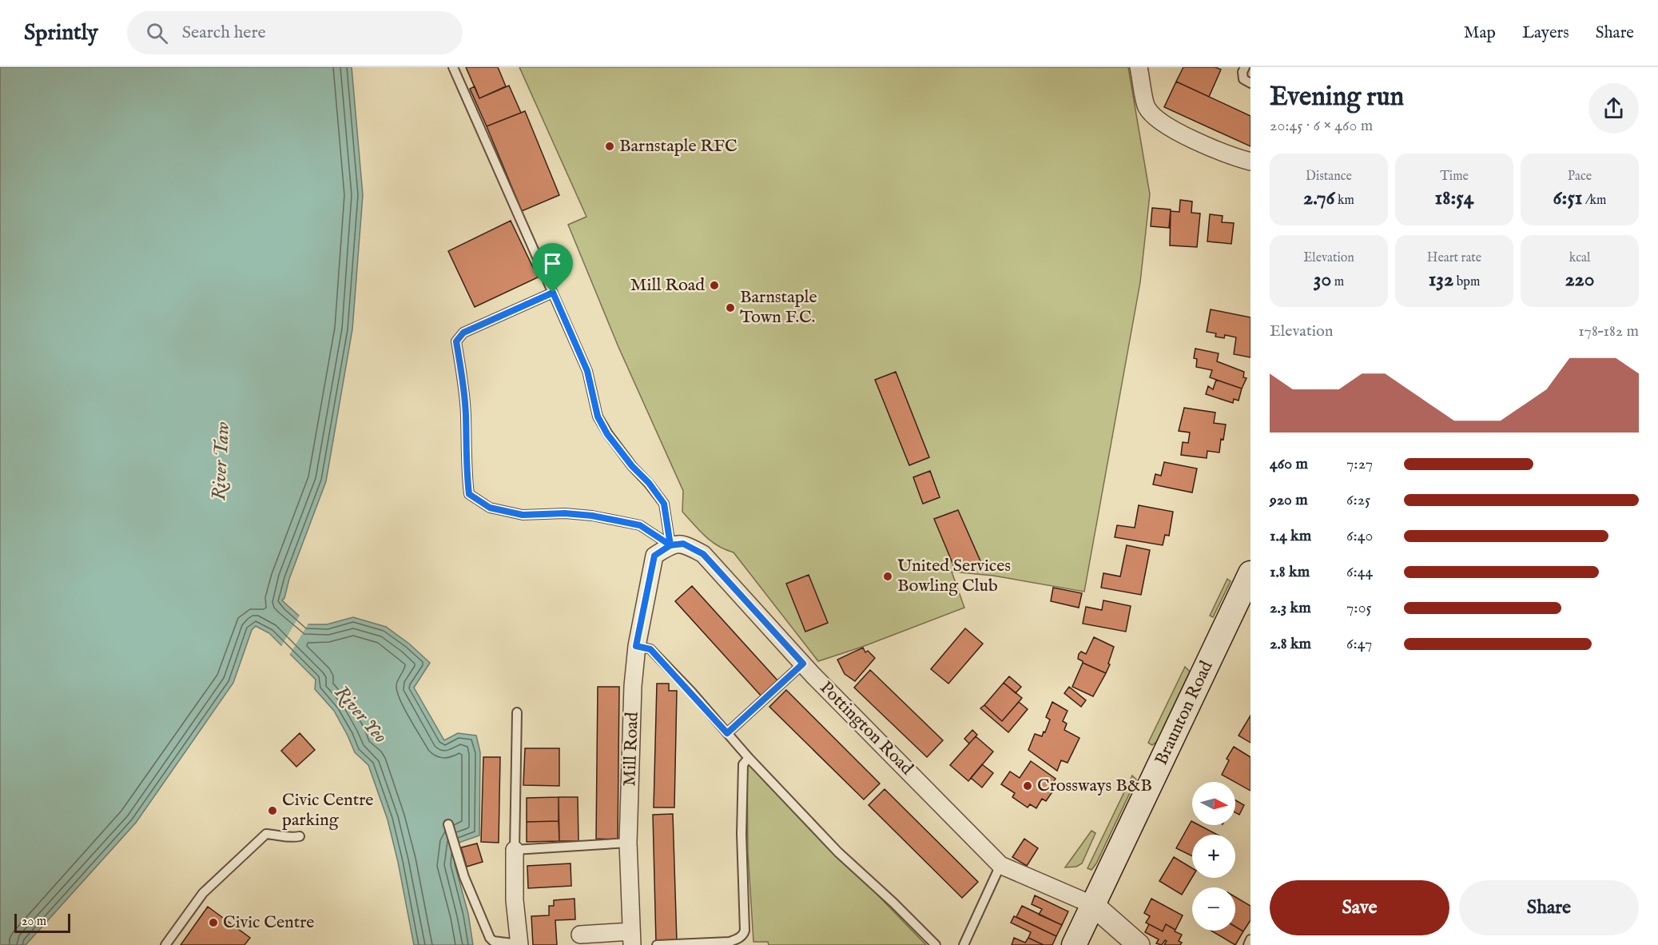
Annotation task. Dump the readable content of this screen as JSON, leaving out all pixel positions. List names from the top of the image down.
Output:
{
  "streets": {
    "main road": ["Braunton Road"],
    "street": ["Pottington Road", "Mill Road"]
  },
  "crossings": [
    ["Braunton Road", "Pottington Road"],
    ["Pottington Road", "Mill Road"]
  ],
  "water": ["River Taw", "River Yeo"],
  "places": [
    "Barnstaple RFC",
    "Mill Road",
    "Barnstaple Town F.C.",
    "United Services Bowling Club",
    "Crossways B&B",
    "Civic Centre parking",
    "Civic Centre"
  ],
  "scale_bar": "20 m",
  "north": "right",
  "page": {
    "header": "Sprintly",
    "search": "Search here",
    "nav": ["Map", "Layers", "Share"],
    "heading": ["Evening run", "20:45 · 6 × 460 m"],
    "stats": [
      ["Distance", "2.76 km"],
      ["Time", "18:54"],
      ["Pace", "6:51 /km"],
      ["Elevation", "30 m"],
      ["Heart rate", "132 bpm"],
      ["kcal", "220"]
    ],
    "chart": ["Elevation", "178–182 m"],
    "list": [
      {
        "name": "460 m",
        "note": "7:27"
      },
      {
        "name": "920 m",
        "note": "6:25"
      },
      {
        "name": "1.4 km",
        "note": "6:40"
      },
      {
        "name": "1.8 km",
        "note": "6:44"
      },
      {
        "name": "2.3 km",
        "note": "7:05"
      },
      {
        "name": "2.8 km",
        "note": "6:47"
      }
    ],
    "map_buttons": ["+", "−"],
    "buttons": ["Save", "Share"],
    "scale": "20 m"
  }
}
